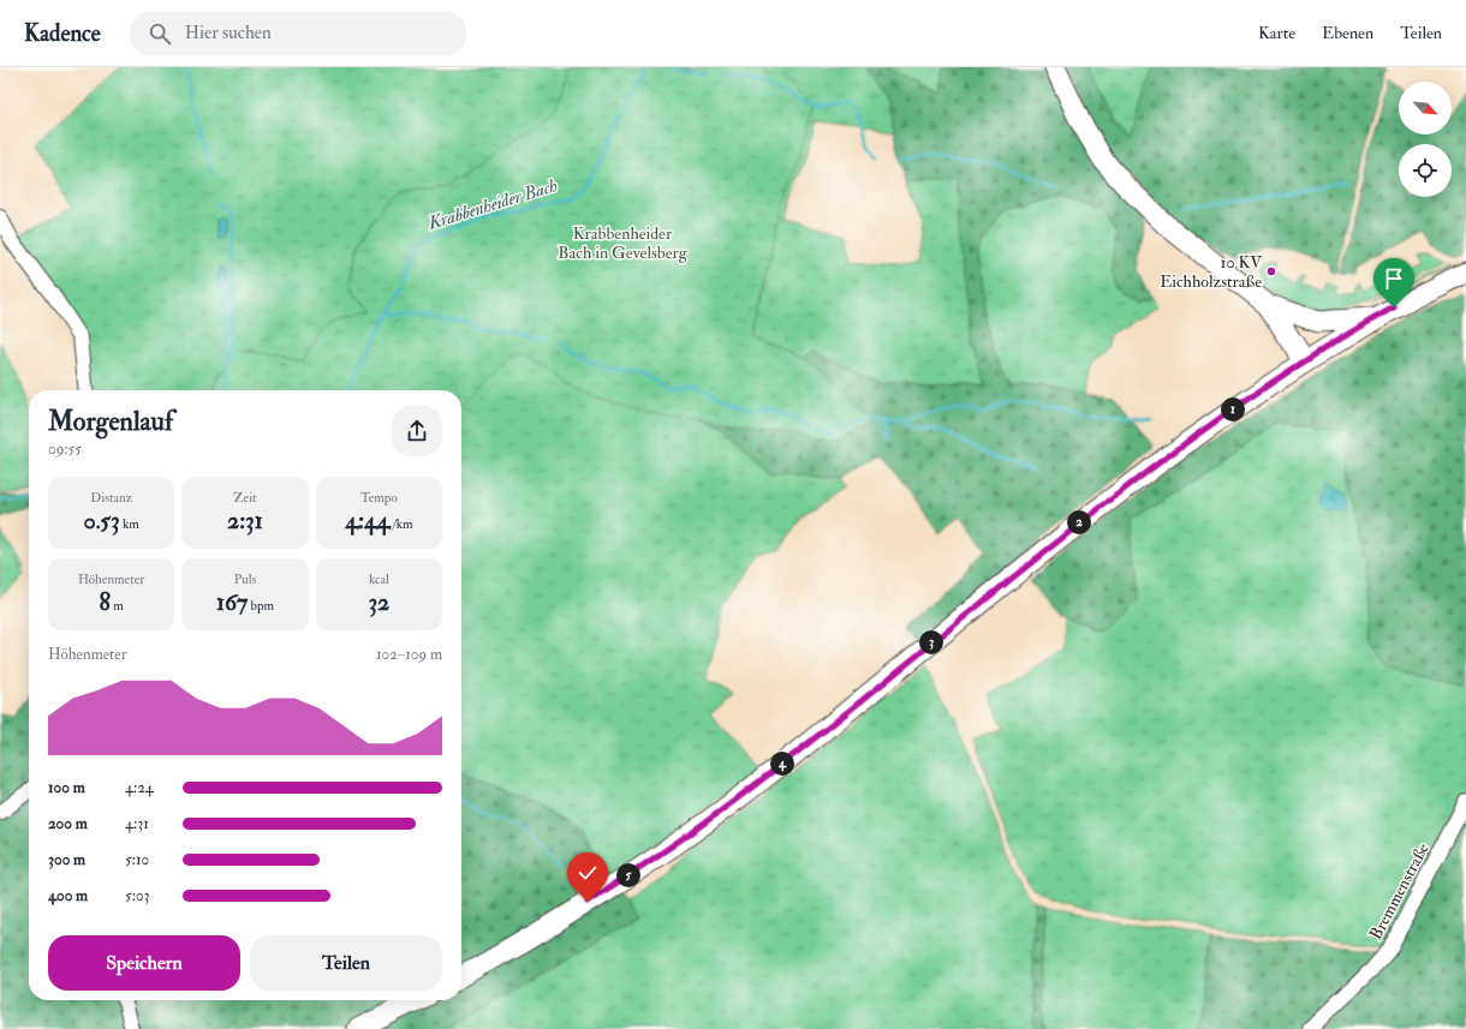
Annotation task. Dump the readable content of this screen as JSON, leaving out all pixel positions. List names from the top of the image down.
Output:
{
  "streets": {
    "street": ["Bremmenstraße"]
  },
  "water": ["Krabbenheider Bach"],
  "parks": ["Krabbenheider Bach in Gevelsberg"],
  "places": ["10 KV Eichholzstraße"],
  "north": "bottom right",
  "page": {
    "header": "Kadence",
    "search": "Hier suchen",
    "nav": ["Karte", "Ebenen", "Teilen"],
    "heading": ["Morgenlauf", "09:55"],
    "pins": [
      "1",
      "2",
      "3",
      "4",
      "5"
    ],
    "stats": [
      ["Distanz", "0.53 km"],
      ["Zeit", "2:31"],
      ["Tempo", "4:44 /km"],
      ["Höhenmeter", "8 m"],
      ["Puls", "167 bpm"],
      ["kcal", "32"]
    ],
    "chart": ["Höhenmeter", "102–109 m"],
    "list": [
      {
        "name": "100 m",
        "note": "4:24"
      },
      {
        "name": "200 m",
        "note": "4:31"
      },
      {
        "name": "300 m",
        "note": "5:10"
      },
      {
        "name": "400 m",
        "note": "5:03"
      }
    ],
    "buttons": ["Speichern", "Teilen"]
  }
}
